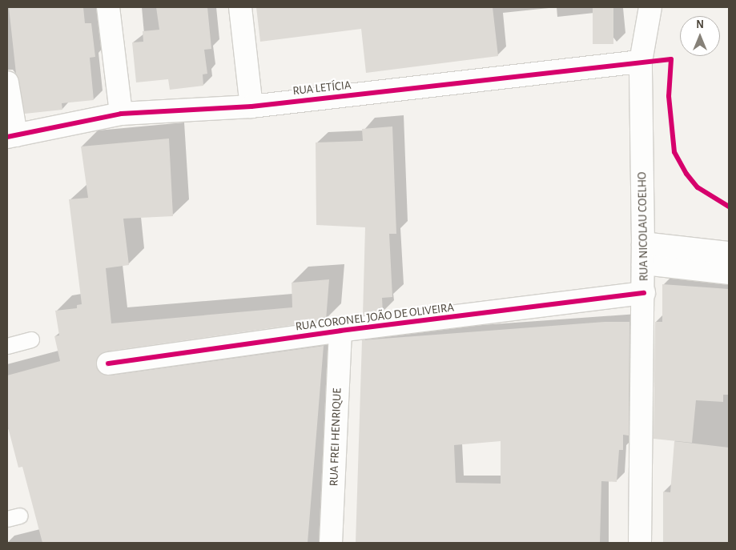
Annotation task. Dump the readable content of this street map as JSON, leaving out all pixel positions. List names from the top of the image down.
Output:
{
  "streets": {
    "street": [
      "RUA LETÍCIA",
      "RUA NICOLAU COELHO",
      "RUA CORONEL JOÃO DE OLIVEIRA",
      "RUA FREI HENRIQUE"
    ]
  },
  "crossings": [
    ["RUA LETÍCIA", "RUA NICOLAU COELHO"],
    ["RUA NICOLAU COELHO", "RUA CORONEL JOÃO DE OLIVEIRA"],
    ["RUA CORONEL JOÃO DE OLIVEIRA", "RUA FREI HENRIQUE"]
  ],
  "north": "top"
}
